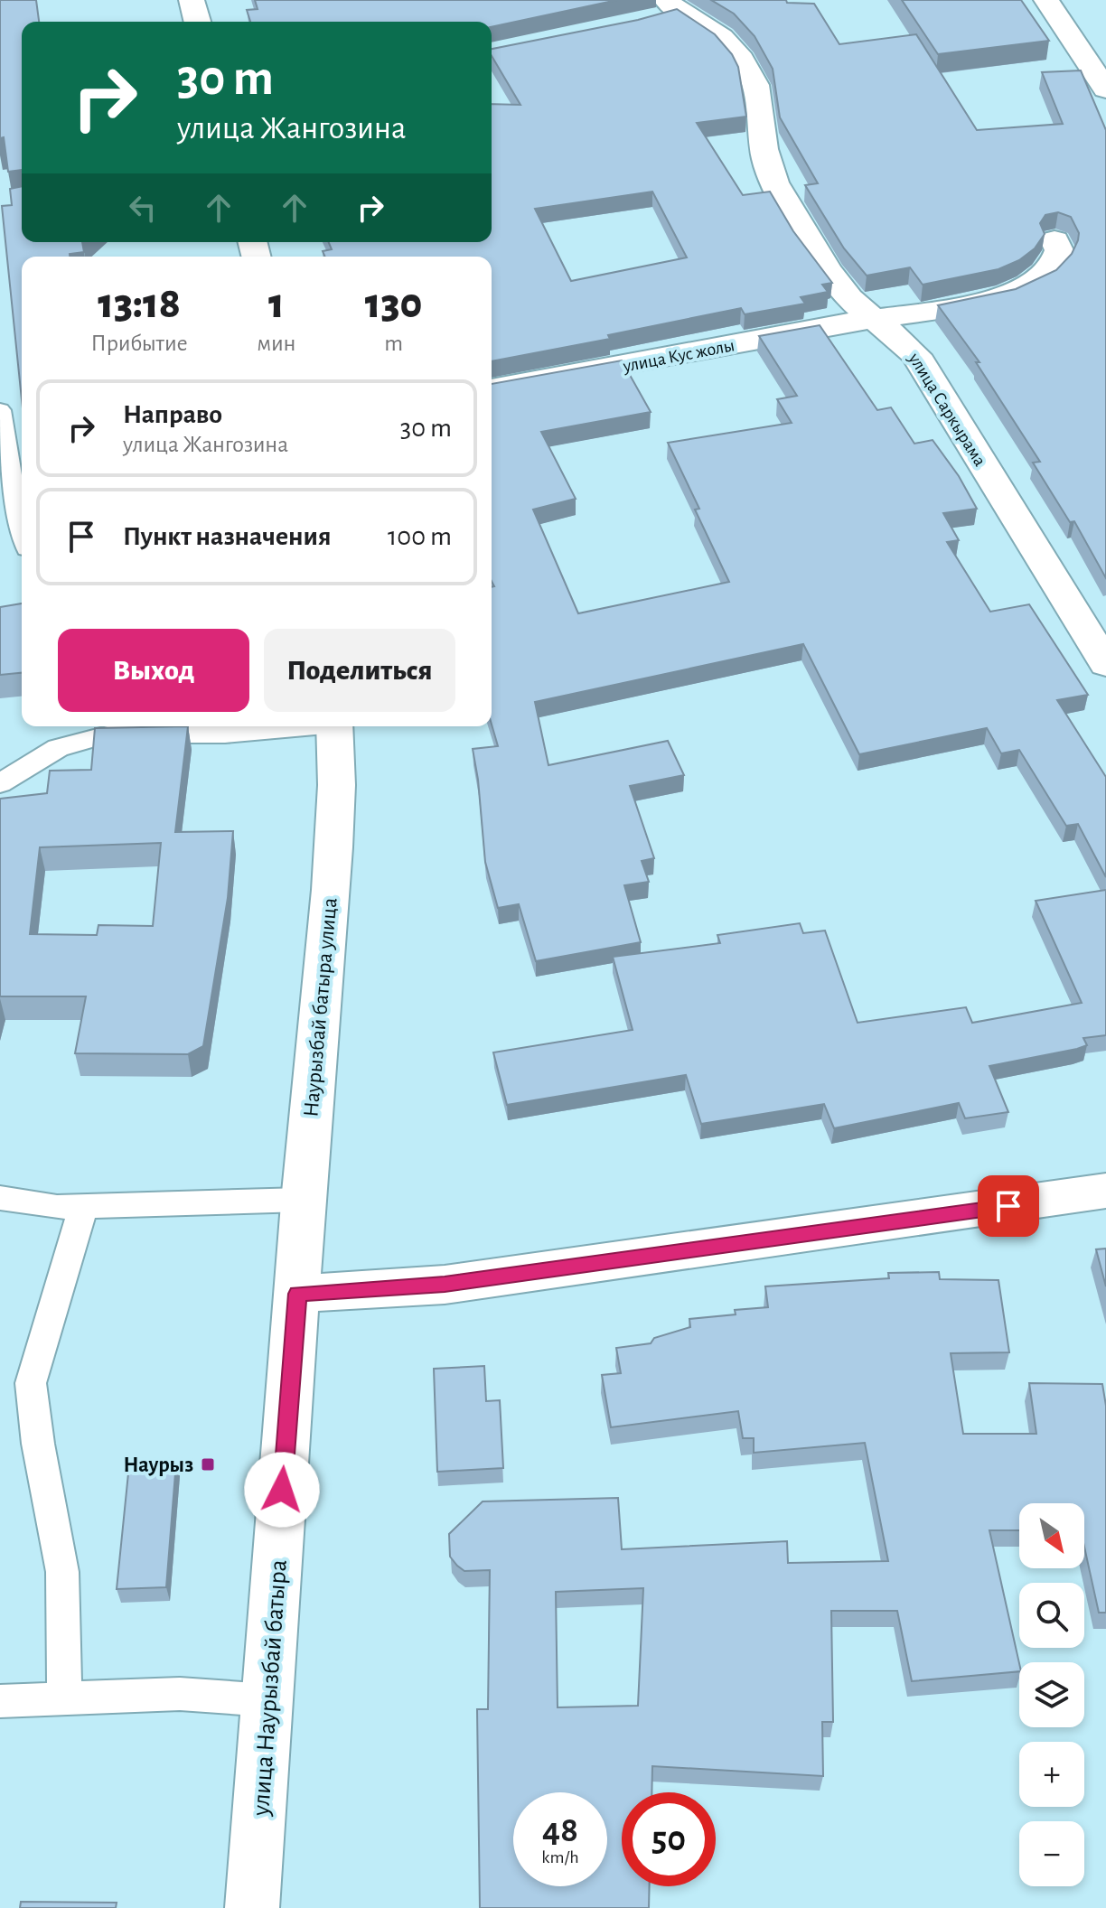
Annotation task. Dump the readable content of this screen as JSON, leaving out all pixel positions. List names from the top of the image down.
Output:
{
  "streets": {
    "street": [
      "улица Кус жолы",
      "улица Саркырама",
      "Наурызбай батыра улица",
      "улица Наурызбай батыра"
    ]
  },
  "crossings": [
    ["улица Кус жолы", "улица Саркырама"],
    ["Наурызбай батыра улица", "улица Наурызбай батыра"]
  ],
  "places": {
    "transit": ["Наурыз"]
  },
  "north": "bottom right",
  "page": {
    "turn": ["30 m", "улица Жангозина"],
    "eta": [
      "13:18",
      "Прибытие",
      "1",
      "мин",
      "130",
      "m"
    ],
    "list": [
      {
        "name": "Направо",
        "note": "улица Жангозина",
        "value": "30 m"
      },
      {
        "name": "Пункт назначения",
        "value": "100 m"
      }
    ],
    "buttons": ["Выход", "Поделиться"],
    "map_buttons": ["+", "−"],
    "speed": "48 km/h",
    "limit": "50"
  }
}
